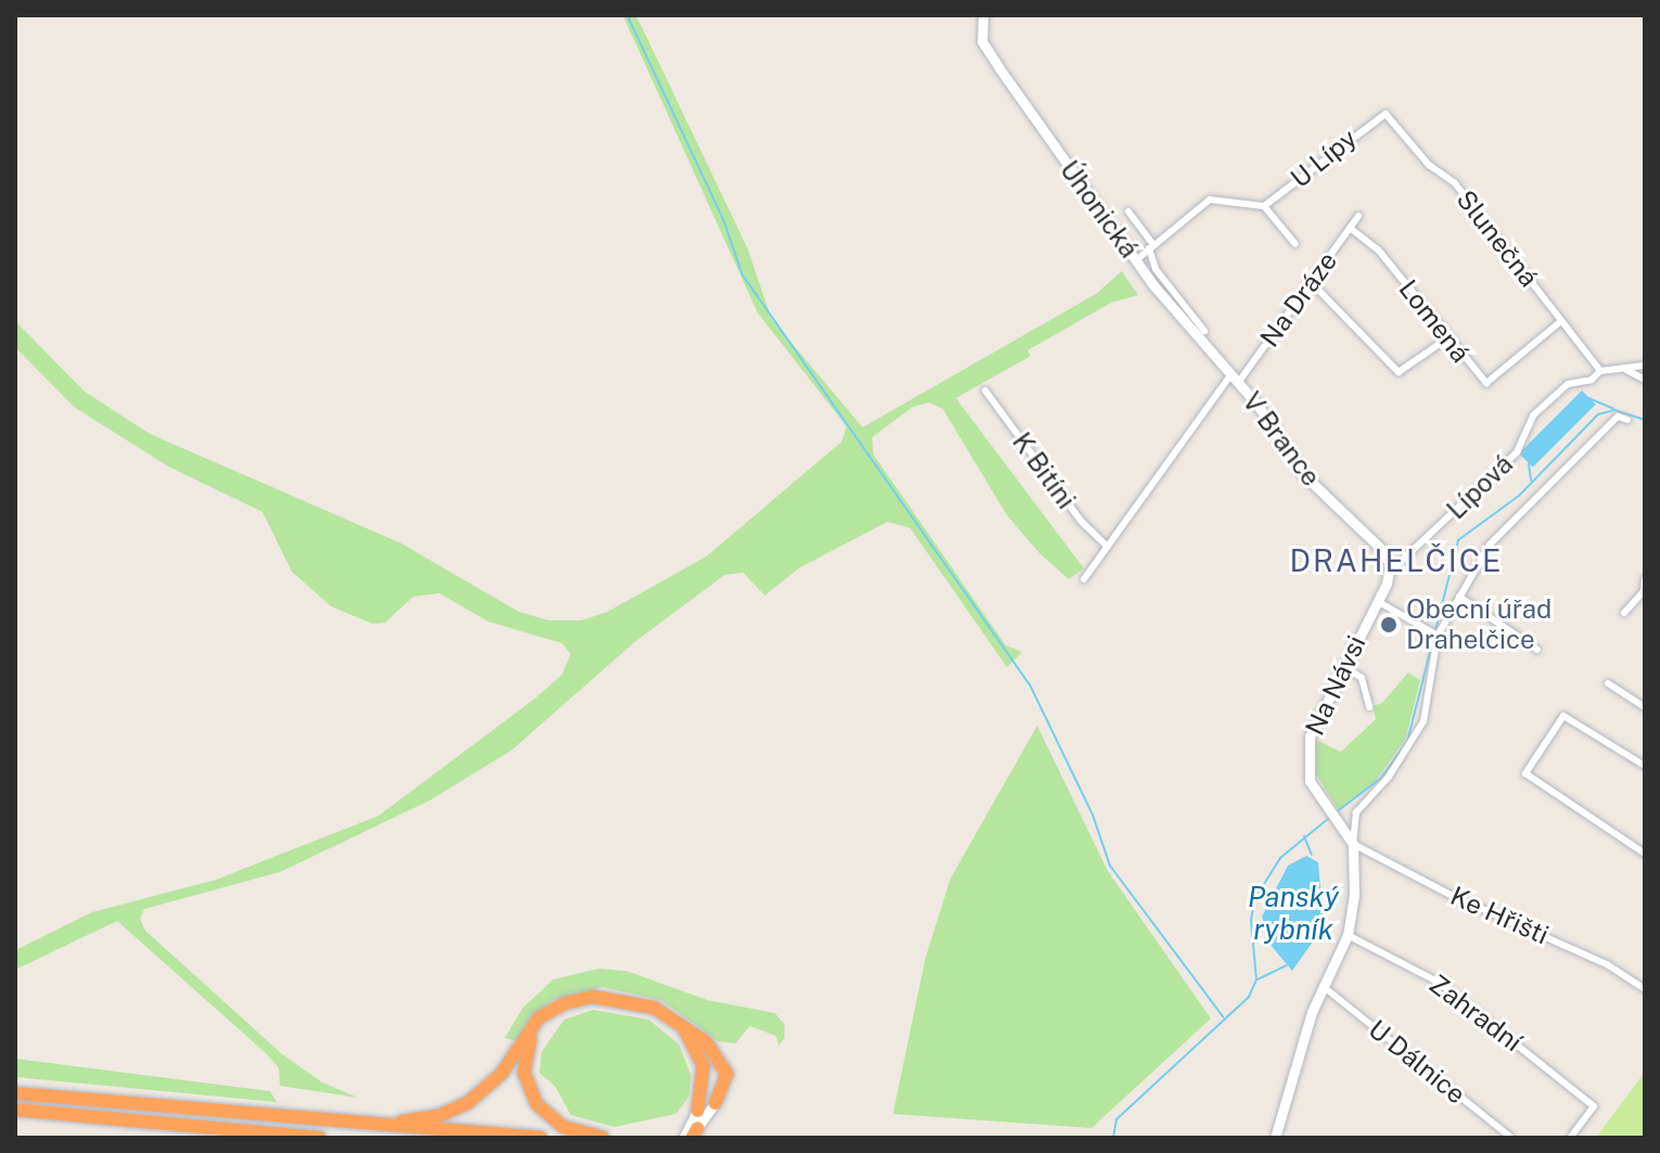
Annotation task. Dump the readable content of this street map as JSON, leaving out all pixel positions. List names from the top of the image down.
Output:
{
  "streets": {
    "main road": ["Úhonická", "V Brance", "Na Návsi"],
    "street": [
      "U Lípy",
      "Slunečná",
      "Na Dráze",
      "Lomená",
      "K Bitíni",
      "Lípová",
      "Ke Hřišti",
      "Zahradní",
      "U Dálnice"
    ]
  },
  "crossings": [
    ["U Lípy", "Úhonická"],
    ["U Lípy", "Slunečná"],
    ["Úhonická", "Na Dráze"],
    ["Úhonická", "V Brance"],
    ["Slunečná", "Lomená"],
    ["Slunečná", "Lípová"],
    ["Na Dráze", "Lomená"],
    ["Na Dráze", "V Brance"],
    ["Na Dráze", "K Bitíni"],
    ["V Brance", "Lípová"],
    ["V Brance", "Na Návsi"],
    ["Lípová", "Na Návsi"],
    ["Na Návsi", "Ke Hřišti"]
  ],
  "districts": ["DRAHELČICE"],
  "water": ["Panský rybník"],
  "places": ["Obecní úřad Drahelčice"]
}
